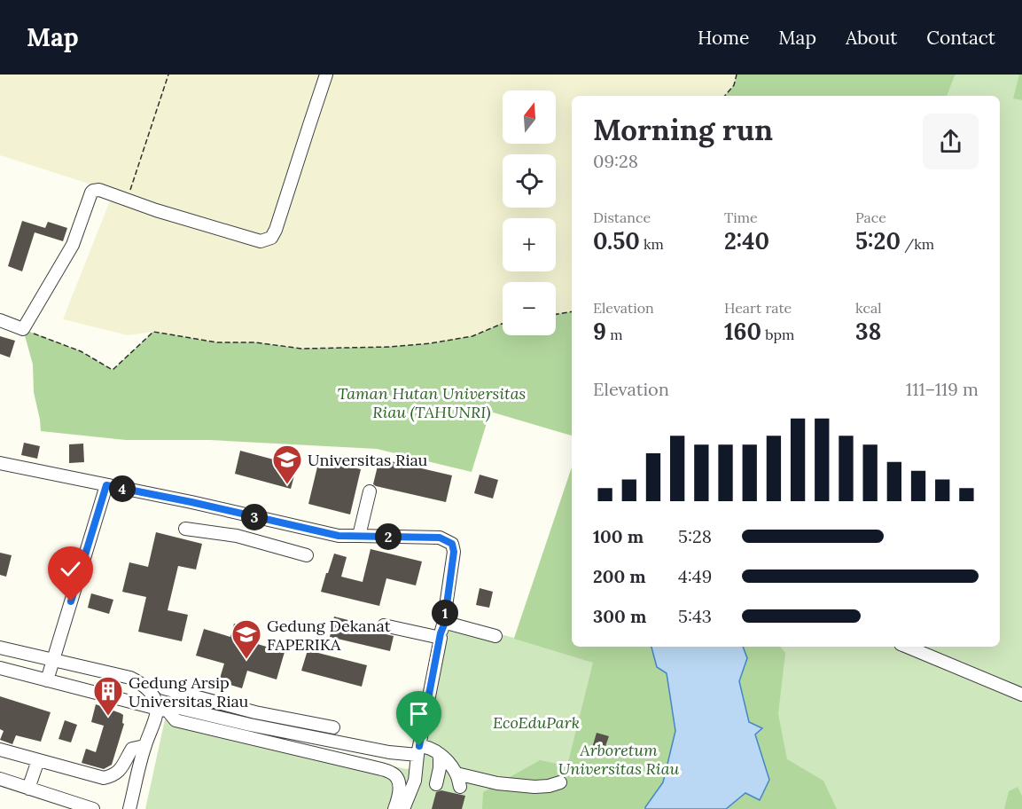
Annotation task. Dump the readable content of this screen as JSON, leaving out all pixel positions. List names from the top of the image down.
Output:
{
  "parks": ["Taman Hutan Universitas Riau (TAHUNRI)", "EcoEduPark", "Arboretum Universitas Riau"],
  "places": {
    "school or university": ["Universitas Riau", "Gedung Dekanat FAPERIKA"],
    "building": ["Gedung Arsip Universitas Riau"]
  },
  "north": "top",
  "page": {
    "header": "Map",
    "nav": [
      "Home",
      "Map",
      "About",
      "Contact"
    ],
    "map_buttons": ["+", "−"],
    "heading": ["Morning run", "09:28"],
    "stats": [
      ["Distance", "0.50 km"],
      ["Time", "2:40"],
      ["Pace", "5:20 /km"],
      ["Elevation", "9 m"],
      ["Heart rate", "160 bpm"],
      ["kcal", "38"]
    ],
    "chart": ["Elevation", "111–119 m"],
    "pins": [
      "4",
      "3",
      "2",
      "1"
    ],
    "list": [
      {
        "name": "100 m",
        "note": "5:28"
      },
      {
        "name": "200 m",
        "note": "4:49"
      },
      {
        "name": "300 m",
        "note": "5:43"
      }
    ]
  }
}
